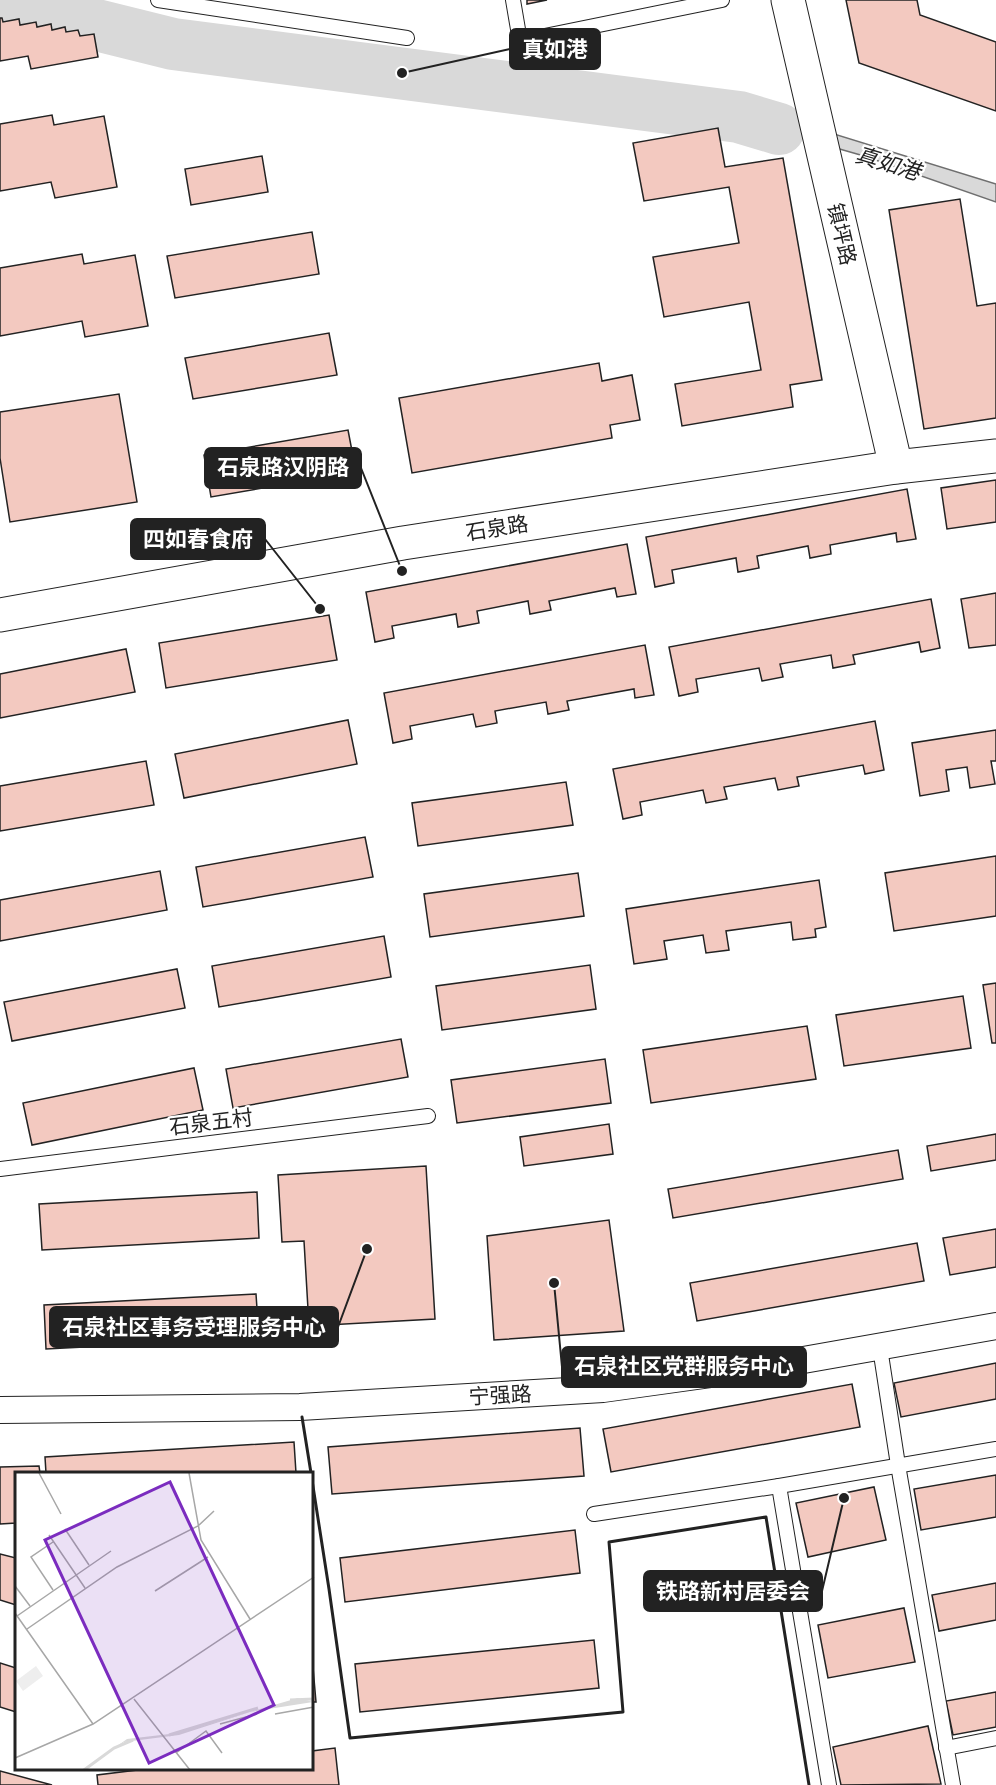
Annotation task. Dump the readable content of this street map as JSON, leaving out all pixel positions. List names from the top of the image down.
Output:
{
  "streets": {
    "street": ["镇坪路", "石泉路", "宁强路"],
    "lane": ["石泉五村"]
  },
  "crossings": [
    ["镇坪路", "石泉路"]
  ],
  "water": ["真如港"],
  "places": [
    "真如港",
    "石泉路汉阴路",
    "四如春食府",
    "石泉社区事务受理服务中心",
    "石泉社区党群服务中心",
    "铁路新村居委会"
  ]
}
